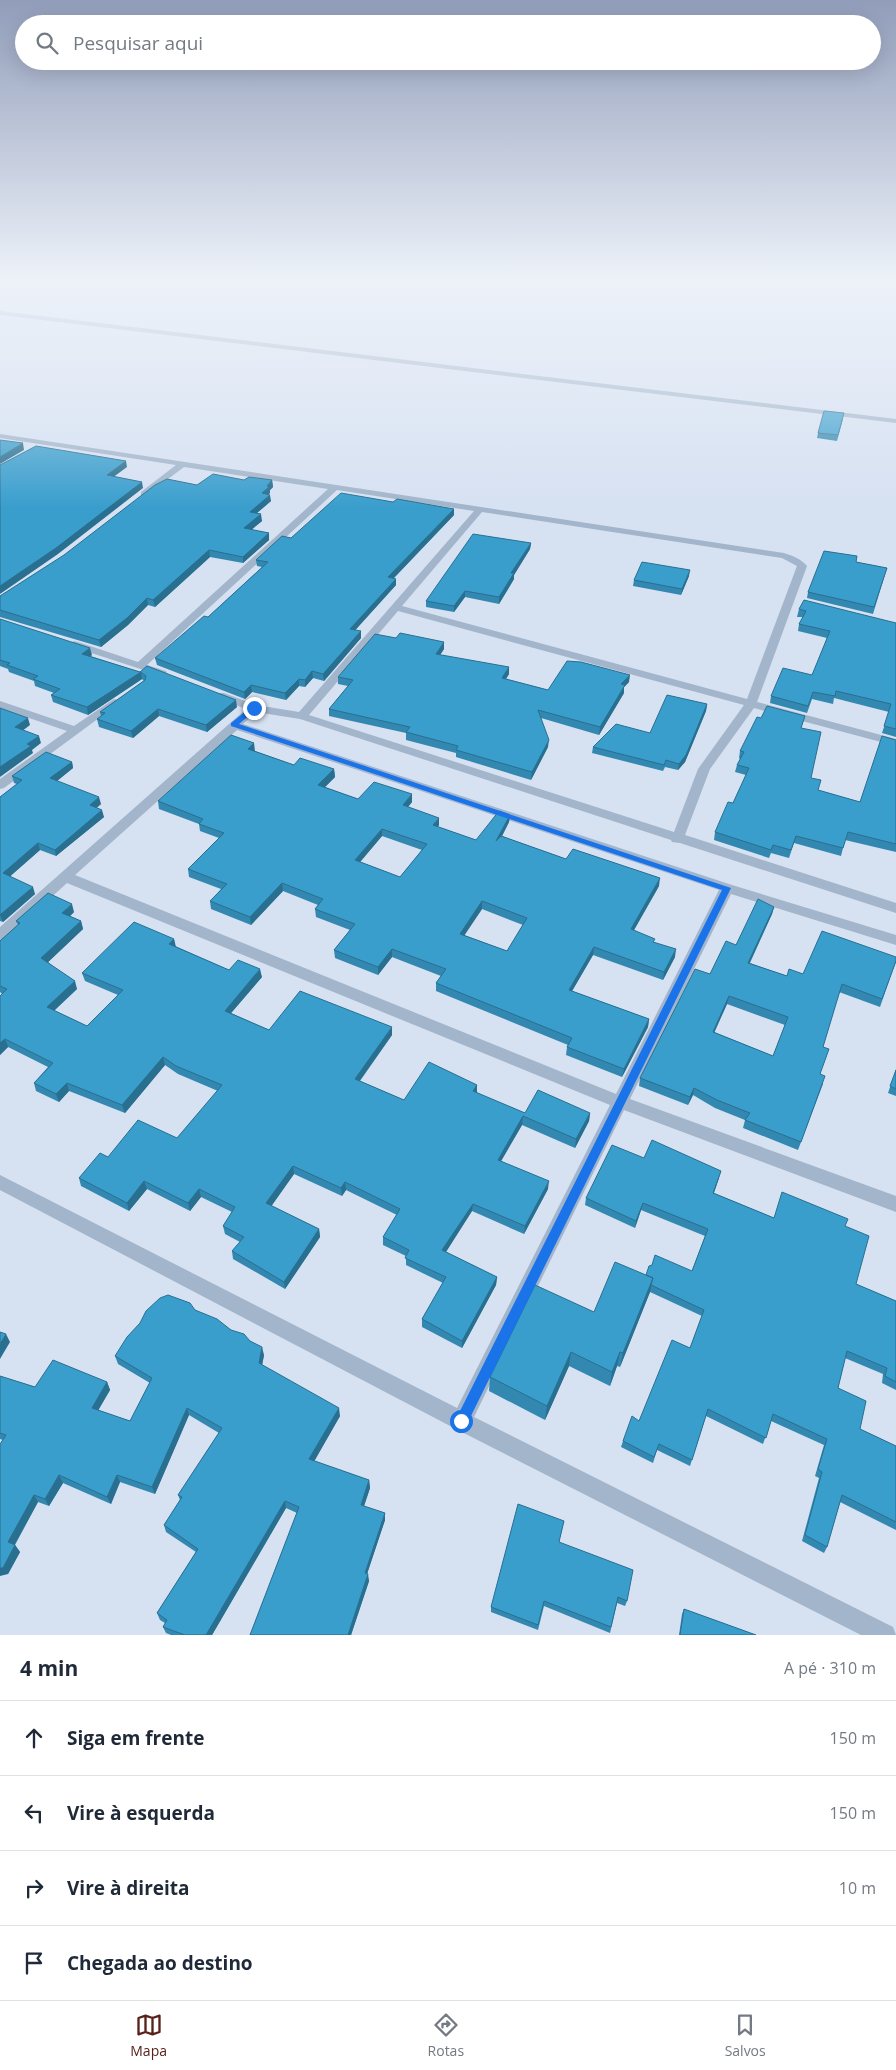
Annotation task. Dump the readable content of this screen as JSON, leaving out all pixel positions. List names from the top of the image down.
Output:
{
  "page": {
    "search": "Pesquisar aqui",
    "heading": ["4 min", "A pé · 310 m"],
    "list": [
      ["Siga em frente", "150 m"],
      ["Vire à esquerda", "150 m"],
      ["Vire à direita", "10 m"],
      "Chegada ao destino"
    ],
    "nav": ["Mapa", "Rotas", "Salvos"]
  }
}
